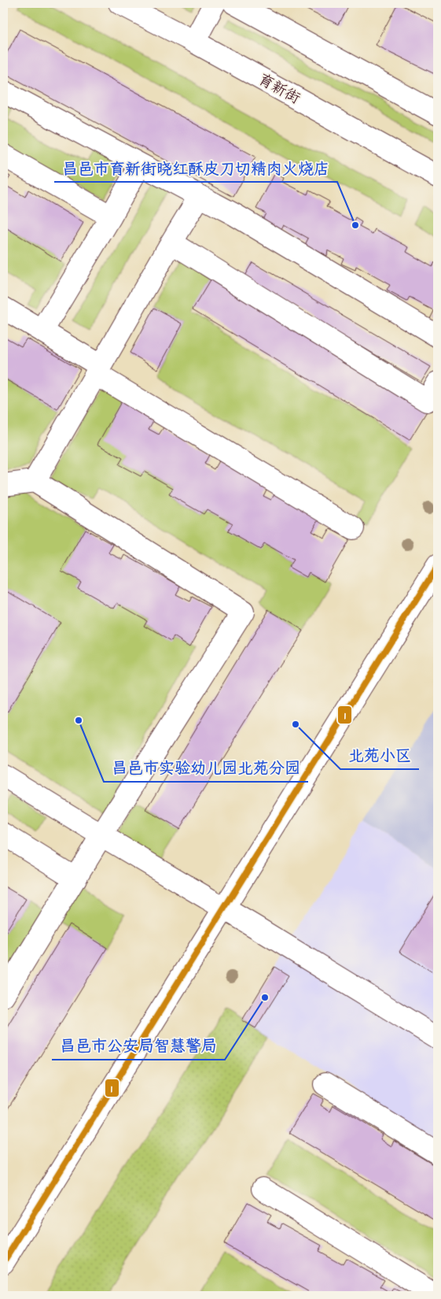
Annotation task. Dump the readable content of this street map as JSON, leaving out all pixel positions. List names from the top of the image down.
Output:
{
  "streets": {
    "street": ["育新街"]
  },
  "places": [
    "昌邑市育新街晓红酥皮刀切精肉火烧店",
    "昌邑市实验幼儿园北苑分园",
    "北苑小区",
    "昌邑市公安局智慧警局"
  ],
  "lines": ["transit line 1"]
}
